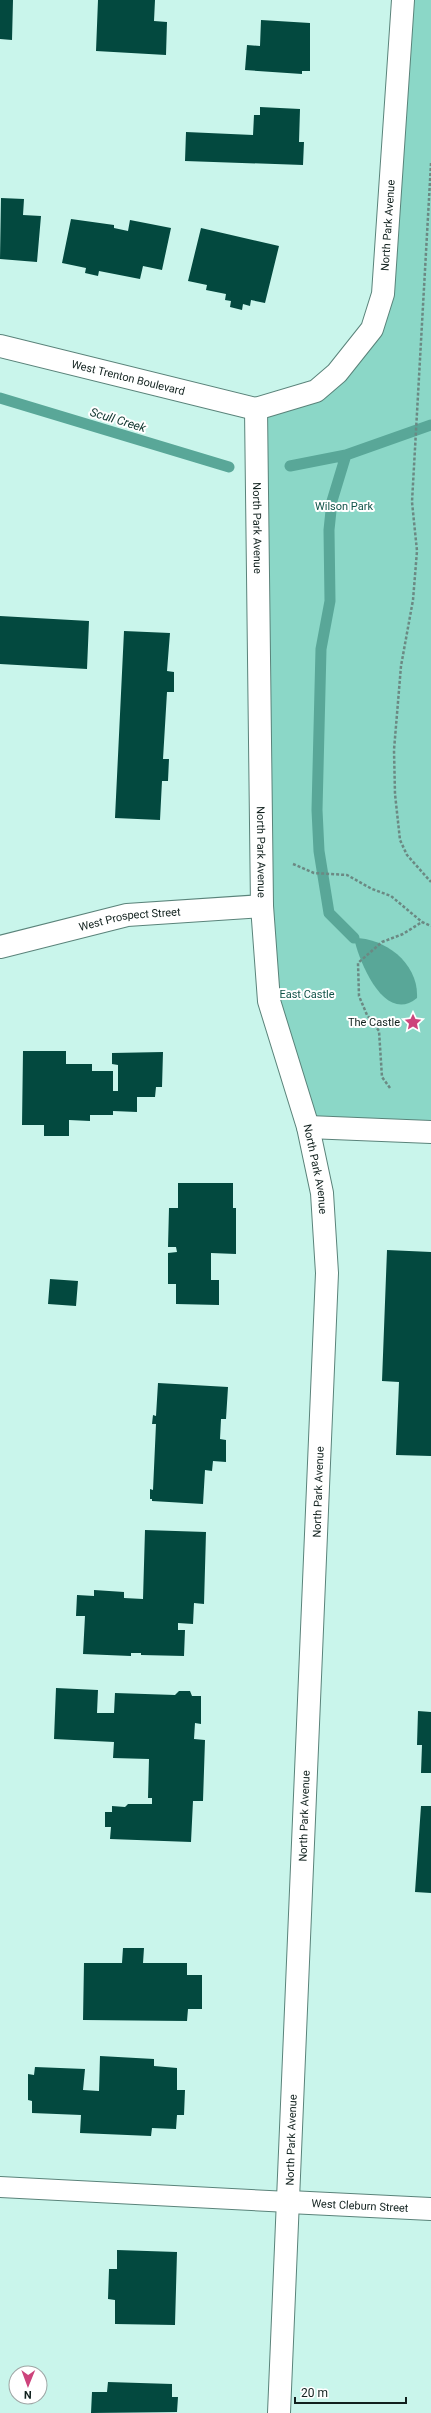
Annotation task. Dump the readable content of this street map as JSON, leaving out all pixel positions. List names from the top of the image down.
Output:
{
  "streets": {
    "street": [
      "North Park Avenue",
      "West Trenton Boulevard",
      "West Prospect Street",
      "West Cleburn Street"
    ]
  },
  "crossings": [
    ["North Park Avenue", "West Trenton Boulevard"],
    ["North Park Avenue", "West Prospect Street"],
    ["North Park Avenue", "West Cleburn Street"]
  ],
  "water": ["Scull Creek"],
  "parks": ["Wilson Park", "East Castle"],
  "places": {
    "place": ["The Castle"]
  },
  "scale_bar": "20 m",
  "north": "bottom"
}
